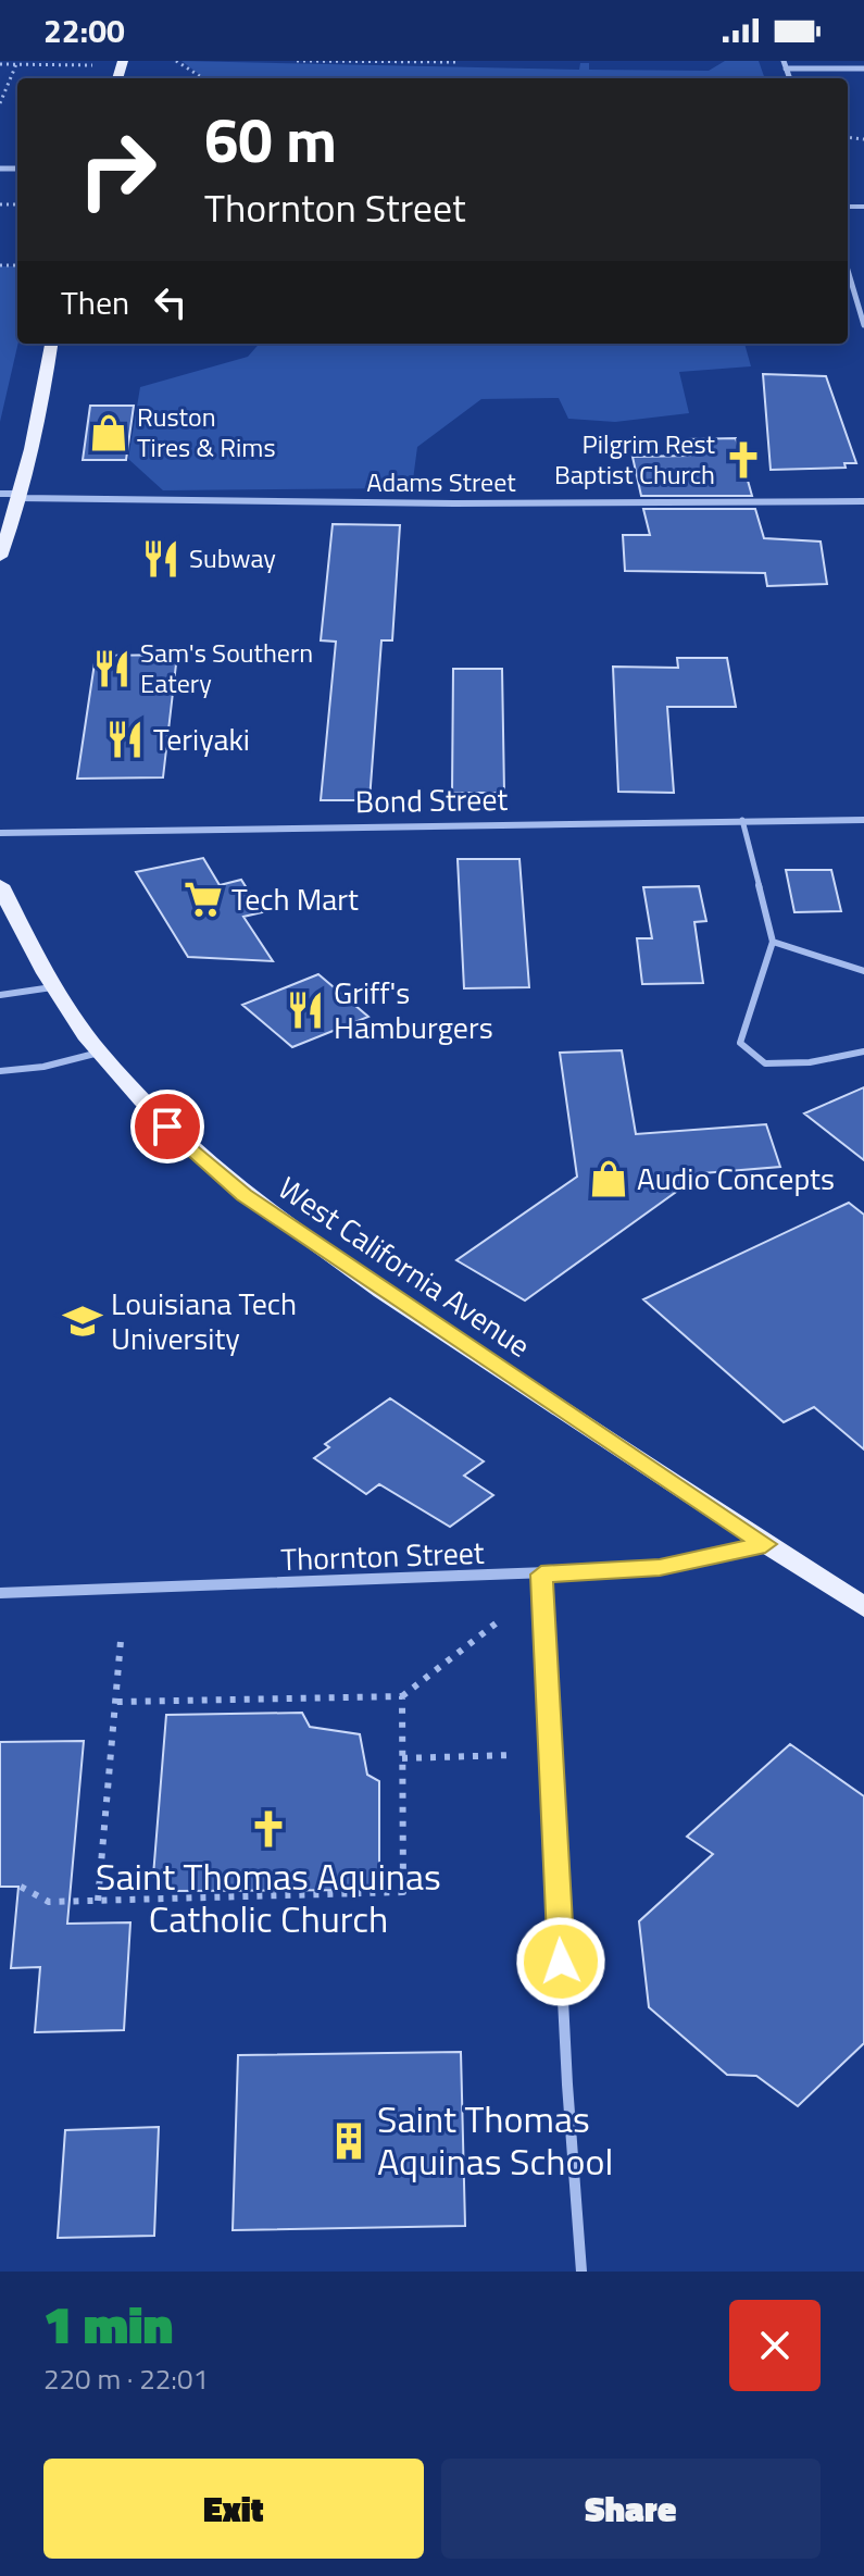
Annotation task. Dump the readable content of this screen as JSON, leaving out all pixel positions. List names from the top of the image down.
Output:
{
  "streets": {
    "main road": ["West California Avenue"],
    "street": ["Adams Street", "Bond Street", "Thornton Street"]
  },
  "crossings": [
    ["West California Avenue", "Thornton Street"]
  ],
  "places": {
    "shop": ["Ruston Tires & Rims", "Audio Concepts"],
    "church": ["Pilgrim Rest Baptist Church", "Saint Thomas Aquinas Catholic Church"],
    "restaurant": [
      "Subway",
      "Sam's Southern Eatery",
      "Teriyaki",
      "Griff's Hamburgers"
    ],
    "supermarket": ["Tech Mart"],
    "school or university": ["Louisiana Tech University"],
    "building": ["Saint Thomas Aquinas School"]
  },
  "page": {
    "status": "22:00",
    "turn": ["60 m", "Thornton Street"],
    "then": "Then",
    "heading": ["1 min", "220 m · 22:01"],
    "buttons": ["Exit", "Share"]
  }
}
